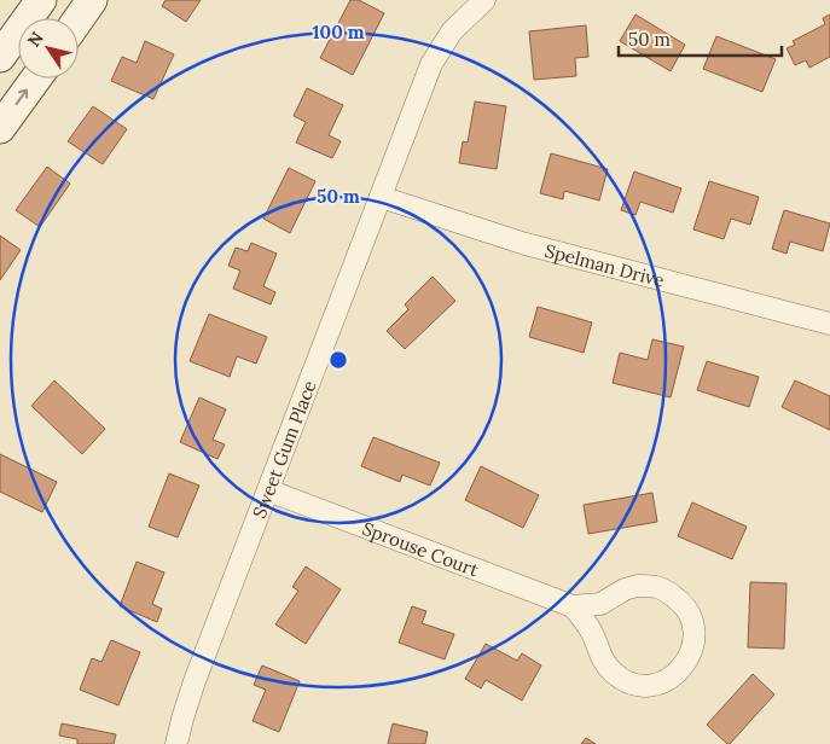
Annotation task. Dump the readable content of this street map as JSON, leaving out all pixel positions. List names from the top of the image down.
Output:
{
  "streets": {
    "street": ["Spelman Drive", "Sweet Gum Place", "Sprouse Court"]
  },
  "crossings": [
    ["Spelman Drive", "Sweet Gum Place"],
    ["Sweet Gum Place", "Sprouse Court"]
  ],
  "scale_bar": "50 m",
  "north": "top left",
  "rings": ["100 m", "50 m"]
}
